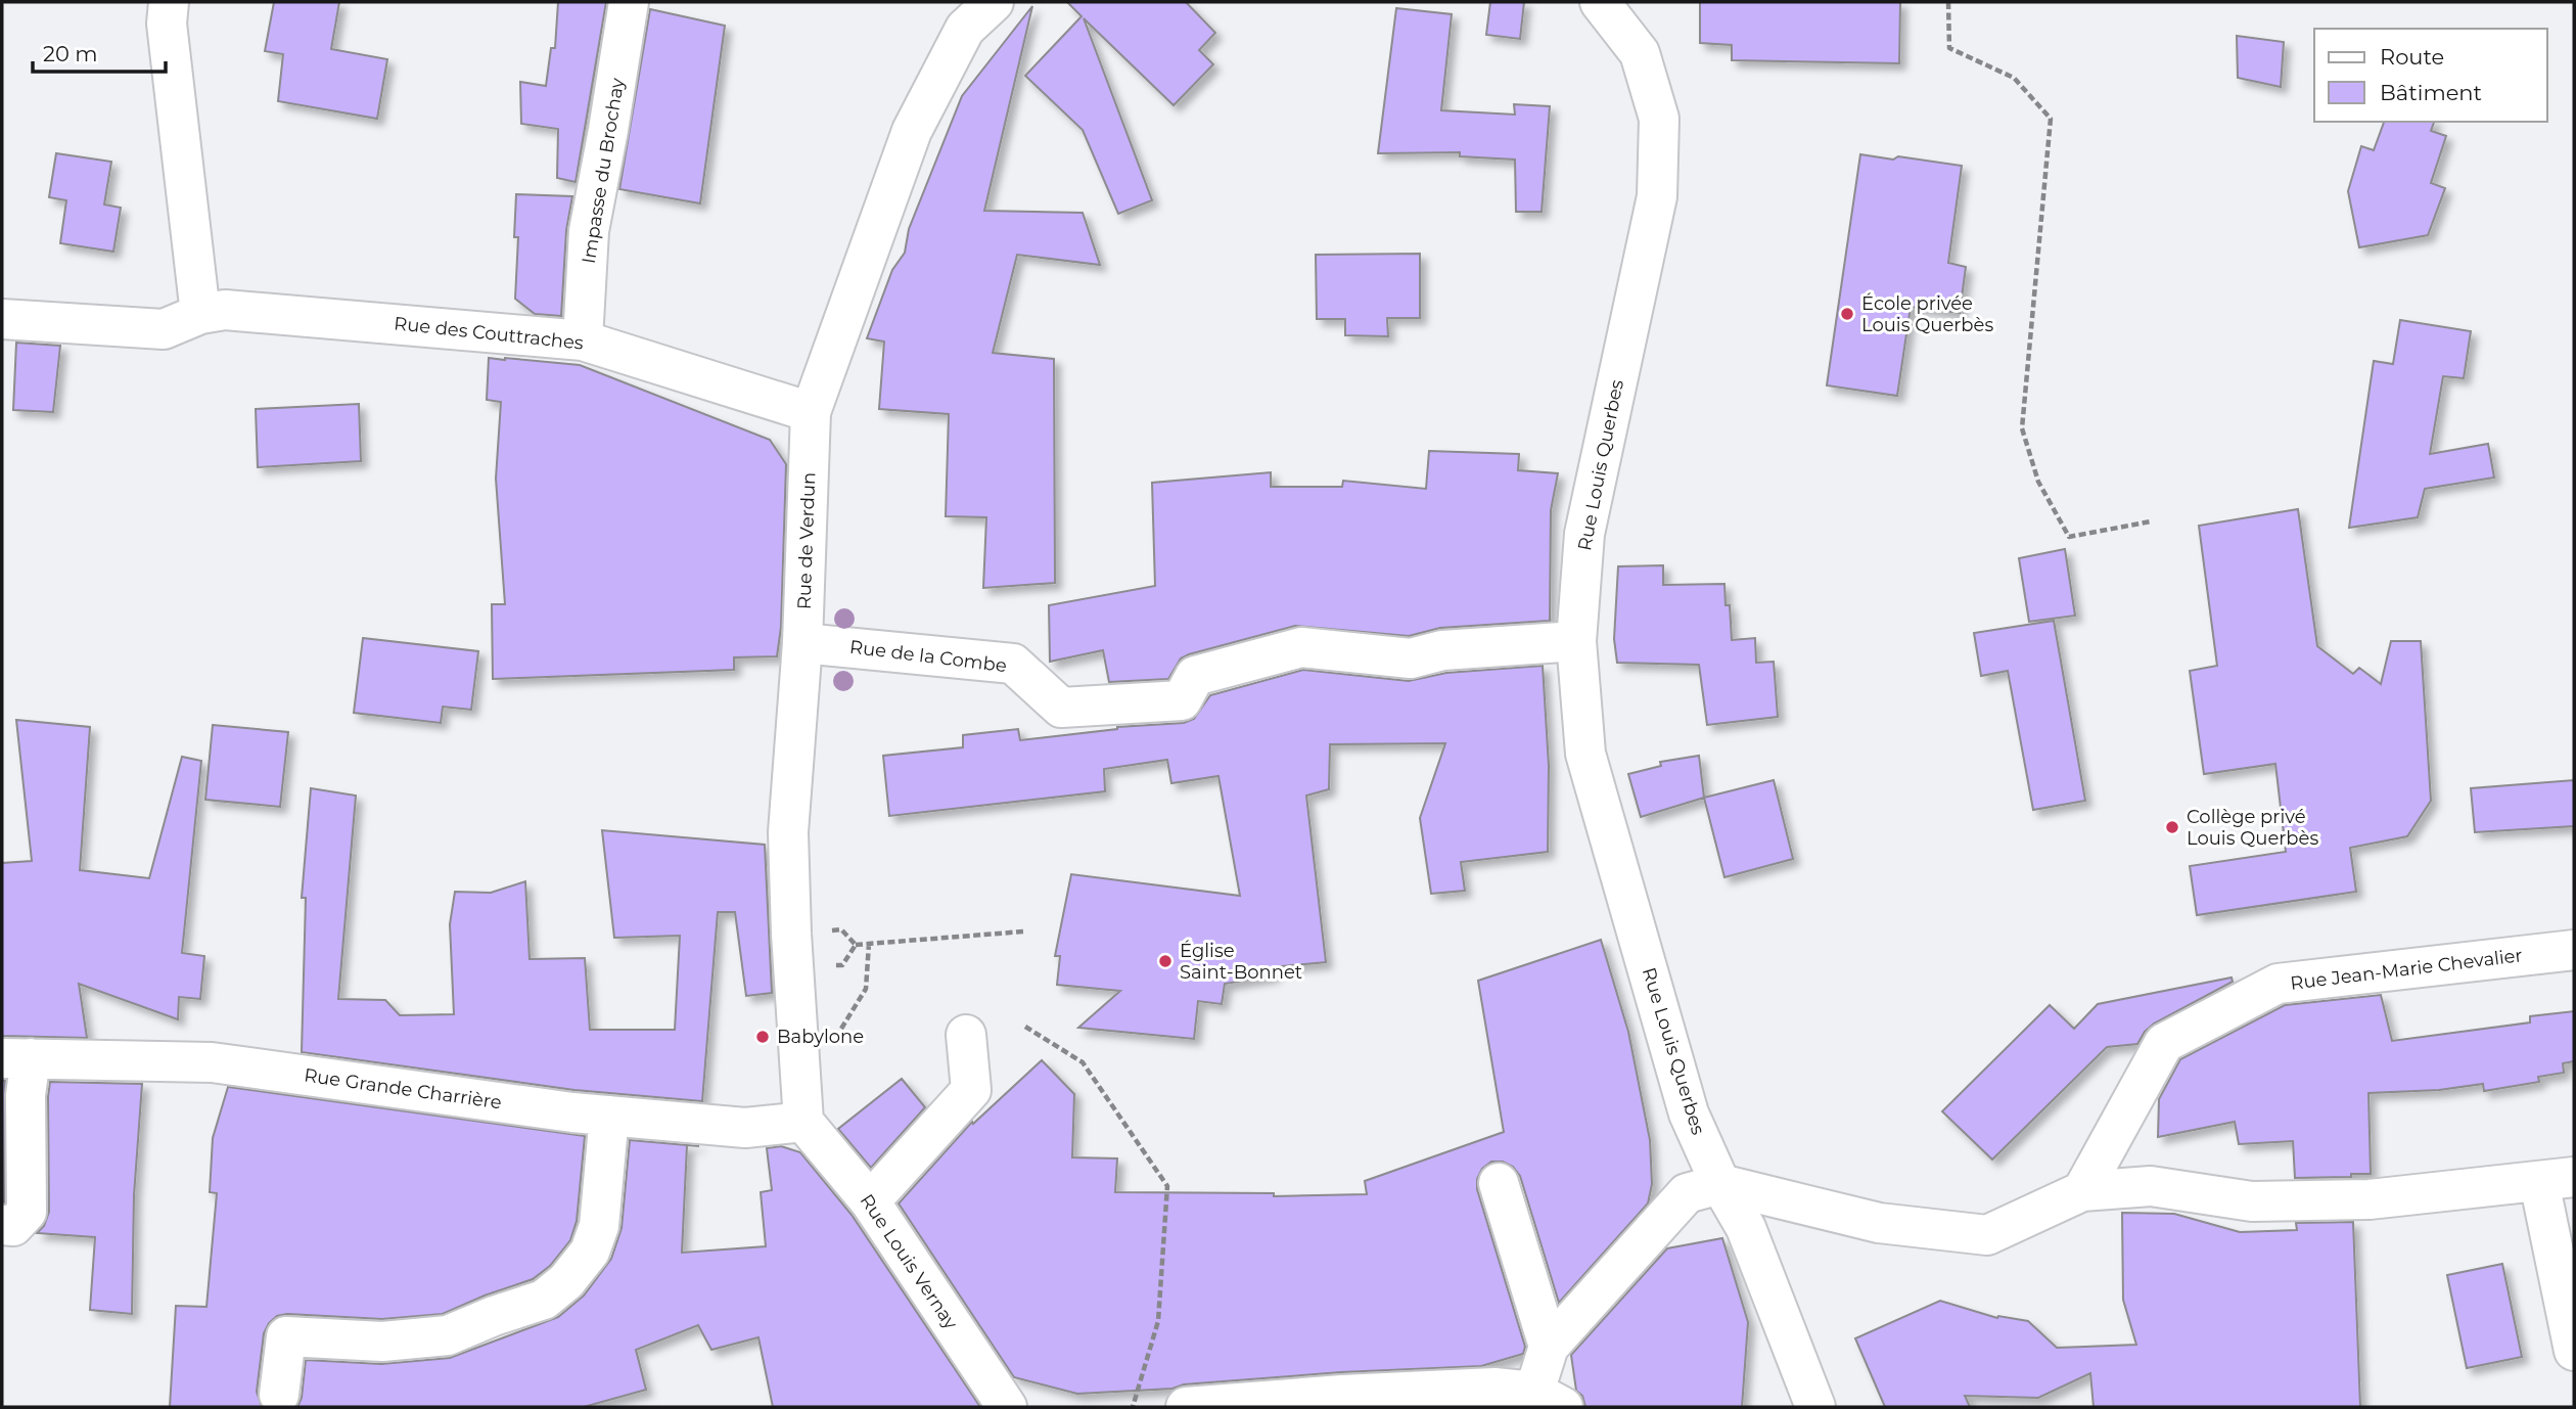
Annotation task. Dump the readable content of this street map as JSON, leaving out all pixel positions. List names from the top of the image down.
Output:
{
  "streets": {
    "street": [
      "Impasse du Brochay",
      "Rue des Couttraches",
      "Rue Louis Querbes",
      "Rue de Verdun",
      "Rue de la Combe",
      "Rue Jean-Marie Chevalier",
      "Rue Grande Charrière",
      "Rue Louis Vernay"
    ]
  },
  "crossings": [
    ["Impasse du Brochay", "Rue des Couttraches"],
    ["Rue des Couttraches", "Rue de Verdun"],
    ["Rue Louis Querbes", "Rue de la Combe"],
    ["Rue de Verdun", "Rue de la Combe"],
    ["Rue de Verdun", "Rue Grande Charrière"],
    ["Rue de Verdun", "Rue Louis Vernay"],
    ["Rue Grande Charrière", "Rue Louis Vernay"]
  ],
  "places": [
    "École privée Louis Querbès",
    "Collège privé Louis Querbès",
    "Église Saint-Bonnet",
    "Babylone"
  ],
  "legend": ["Route", "Bâtiment"],
  "scale_bar": "20 m"
}
